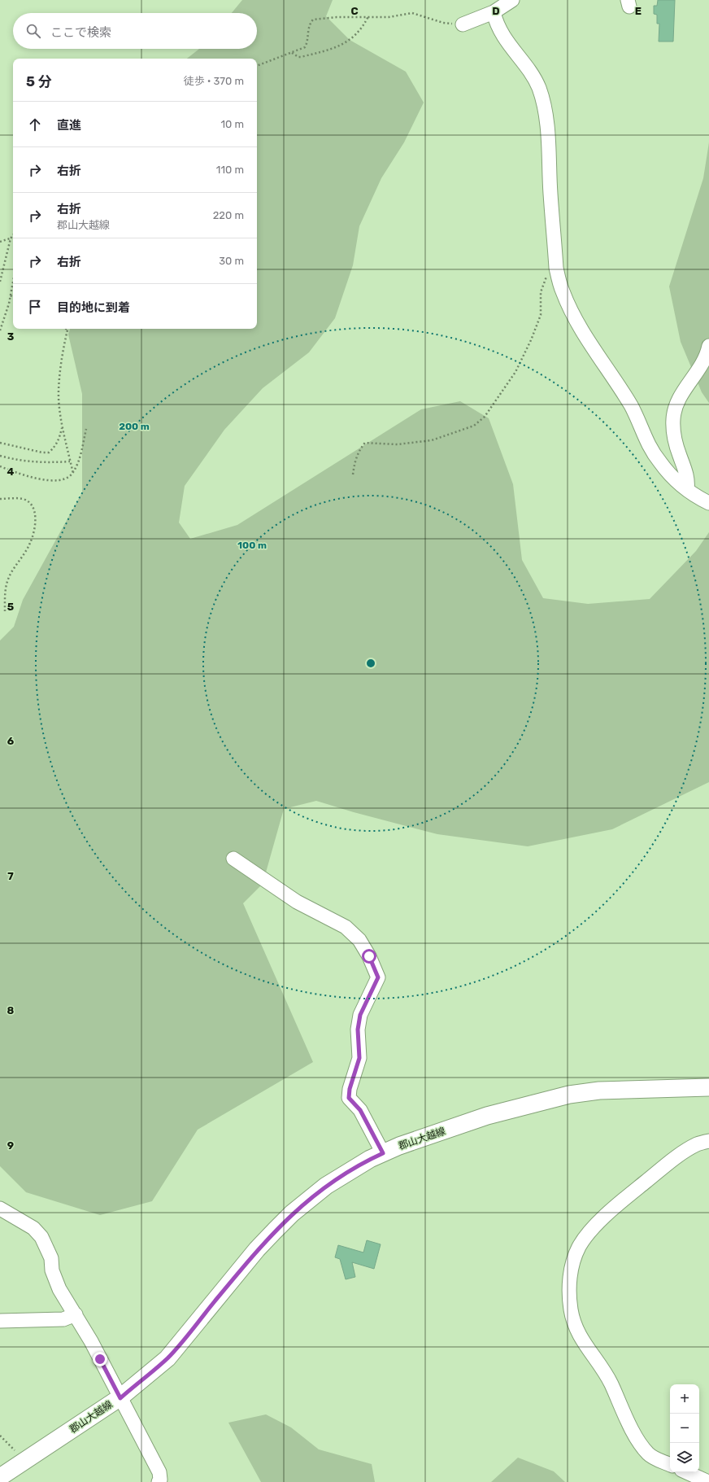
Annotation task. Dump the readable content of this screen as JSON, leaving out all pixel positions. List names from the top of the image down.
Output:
{
  "streets": {
    "main road": ["郡山大越線"]
  },
  "page": {
    "search": "ここで検索",
    "heading": ["5 分", "徒歩 · 370 m"],
    "list": [
      ["直進", "10 m"],
      ["右折", "110 m"],
      ["右折", "郡山大越線", "220 m"],
      ["右折", "30 m"],
      "目的地に到着"
    ],
    "map_buttons": ["+", "−"]
  },
  "grid": {
    "columns": ["C", "D", "E"],
    "rows": [
      "3",
      "4",
      "5",
      "6",
      "7",
      "8",
      "9"
    ]
  },
  "rings": ["200 m", "100 m"]
}
